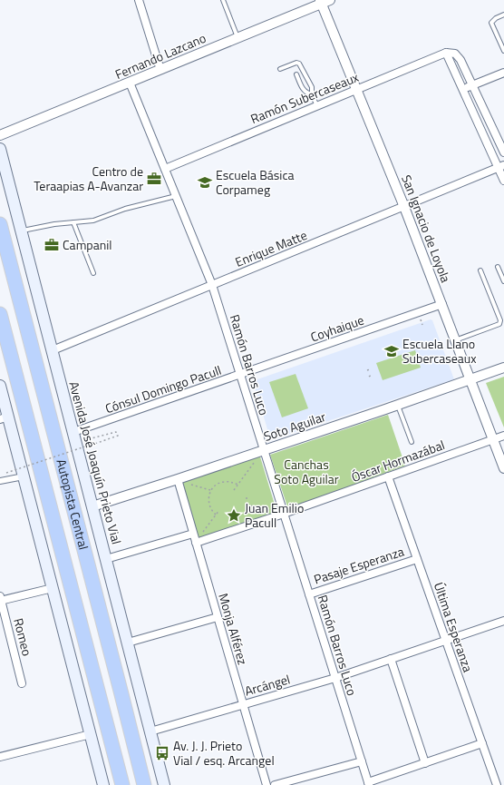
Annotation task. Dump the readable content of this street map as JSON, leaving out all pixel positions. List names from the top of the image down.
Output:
{
  "streets": {
    "highway": ["Autopista Central"],
    "main road": ["Avenida José Joaquín Prieto Vial"],
    "street": [
      "Fernando Lazcano",
      "Ramón Subercaseaux",
      "San Ignacio de Loyola",
      "Enrique Matte",
      "Coyhaique",
      "Ramón Barros Luco",
      "Cónsul Domingo Pacull",
      "Soto Aguilar",
      "Óscar Hormazábal",
      "Pasaje Esperanza",
      "Última Esperanza",
      "Monja Alférez",
      "Romeo",
      "Arcángel"
    ]
  },
  "crossings": [
    ["Fernando Lazcano", "San Ignacio de Loyola"],
    ["Fernando Lazcano", "Ramón Barros Luco"],
    ["Ramón Subercaseaux", "San Ignacio de Loyola"],
    ["Ramón Subercaseaux", "Ramón Barros Luco"],
    ["San Ignacio de Loyola", "Enrique Matte"],
    ["San Ignacio de Loyola", "Coyhaique"],
    ["San Ignacio de Loyola", "Soto Aguilar"],
    ["San Ignacio de Loyola", "Óscar Hormazábal"],
    ["Enrique Matte", "Ramón Barros Luco"],
    ["Enrique Matte", "Avenida José Joaquín Prieto Vial"],
    ["Coyhaique", "Ramón Barros Luco"],
    ["Coyhaique", "Cónsul Domingo Pacull"],
    ["Ramón Barros Luco", "Cónsul Domingo Pacull"],
    ["Ramón Barros Luco", "Soto Aguilar"],
    ["Ramón Barros Luco", "Óscar Hormazábal"],
    ["Ramón Barros Luco", "Pasaje Esperanza"],
    ["Ramón Barros Luco", "Arcángel"],
    ["Cónsul Domingo Pacull", "Avenida José Joaquín Prieto Vial"],
    ["Soto Aguilar", "Avenida José Joaquín Prieto Vial"],
    ["Soto Aguilar", "Monja Alférez"],
    ["Óscar Hormazábal", "Última Esperanza"],
    ["Óscar Hormazábal", "Monja Alférez"],
    ["Avenida José Joaquín Prieto Vial", "Arcángel"],
    ["Pasaje Esperanza", "Última Esperanza"],
    ["Última Esperanza", "Arcángel"],
    ["Monja Alférez", "Arcángel"]
  ],
  "parks": ["Canchas Soto Aguilar"],
  "places": {
    "office": ["Centro de Teraapias A-Avanzar", "Campanil"],
    "school or university": ["Escuela Básica Corpameg", "Escuela Llano Subercaseaux"],
    "place": ["Juan Emilio Pacull"],
    "bus stop": ["Av. J. J. Prieto Vial / esq. Arcangel"]
  }
}
